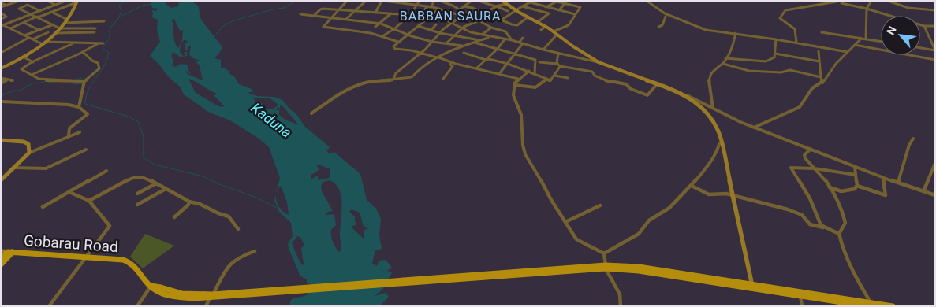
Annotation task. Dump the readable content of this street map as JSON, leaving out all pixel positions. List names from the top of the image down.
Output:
{
  "streets": {
    "main road": ["Gobarau Road"]
  },
  "districts": ["BABBAN SAURA"],
  "water": ["Kaduna"],
  "north": "top left"
}
